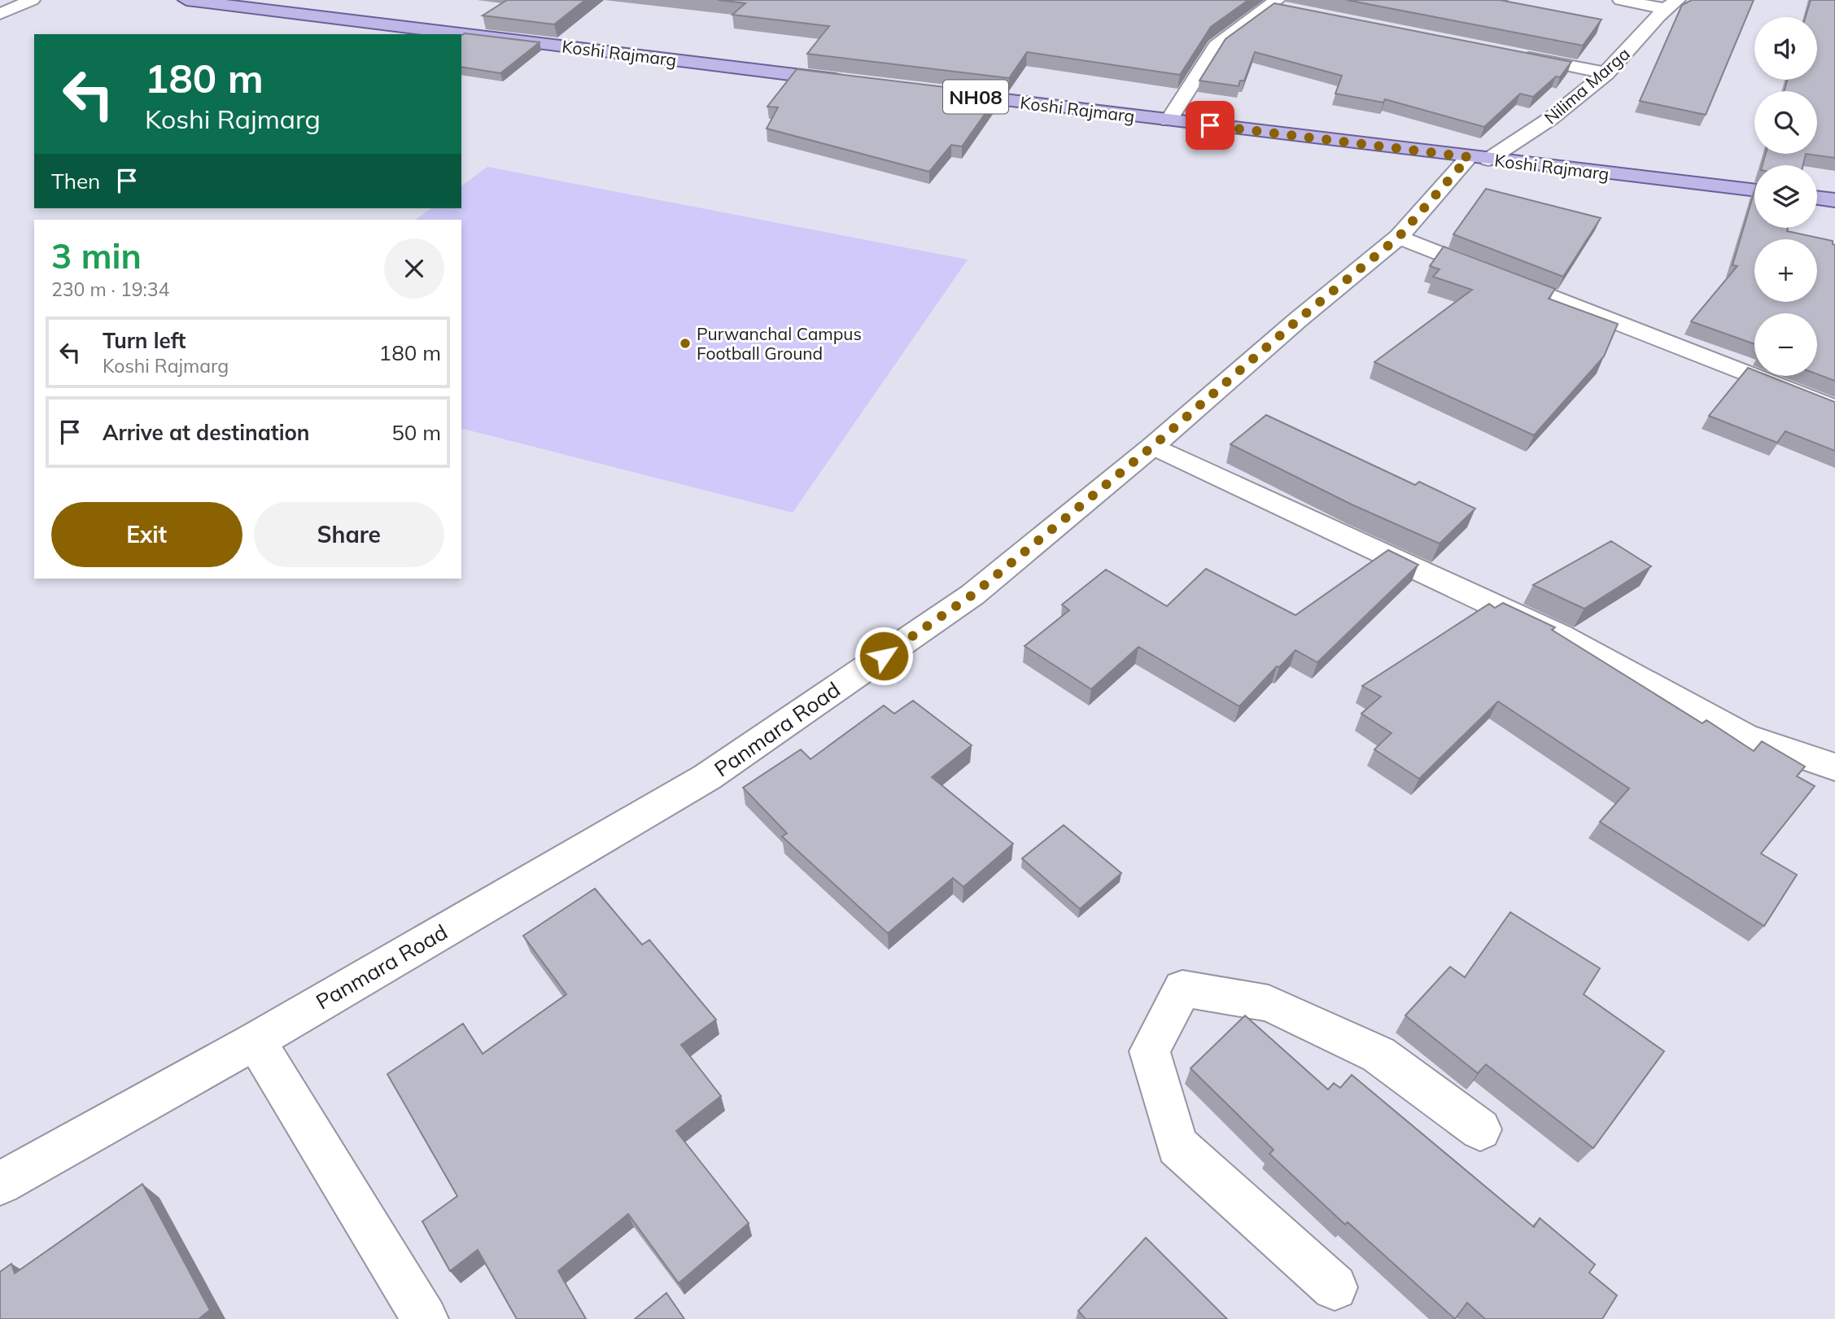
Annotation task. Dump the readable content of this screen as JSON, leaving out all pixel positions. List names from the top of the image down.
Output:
{
  "streets": {
    "main road": ["Koshi Rajmarg", "NH08"],
    "street": ["Nilima Marga", "Panmara Road"]
  },
  "crossings": [
    ["Koshi Rajmarg", "Nilima Marga"],
    ["Koshi Rajmarg", "Panmara Road"],
    ["Nilima Marga", "Panmara Road"]
  ],
  "places": ["Purwanchal Campus Football Ground"],
  "page": {
    "map_buttons": ["+", "−"],
    "turn": ["180 m", "Koshi Rajmarg"],
    "then": "Then",
    "heading": ["3 min", "230 m · 19:34"],
    "list": [
      {
        "name": "Turn left",
        "note": "Koshi Rajmarg",
        "value": "180 m"
      },
      {
        "name": "Arrive at destination",
        "value": "50 m"
      }
    ],
    "buttons": ["Exit", "Share"]
  }
}
